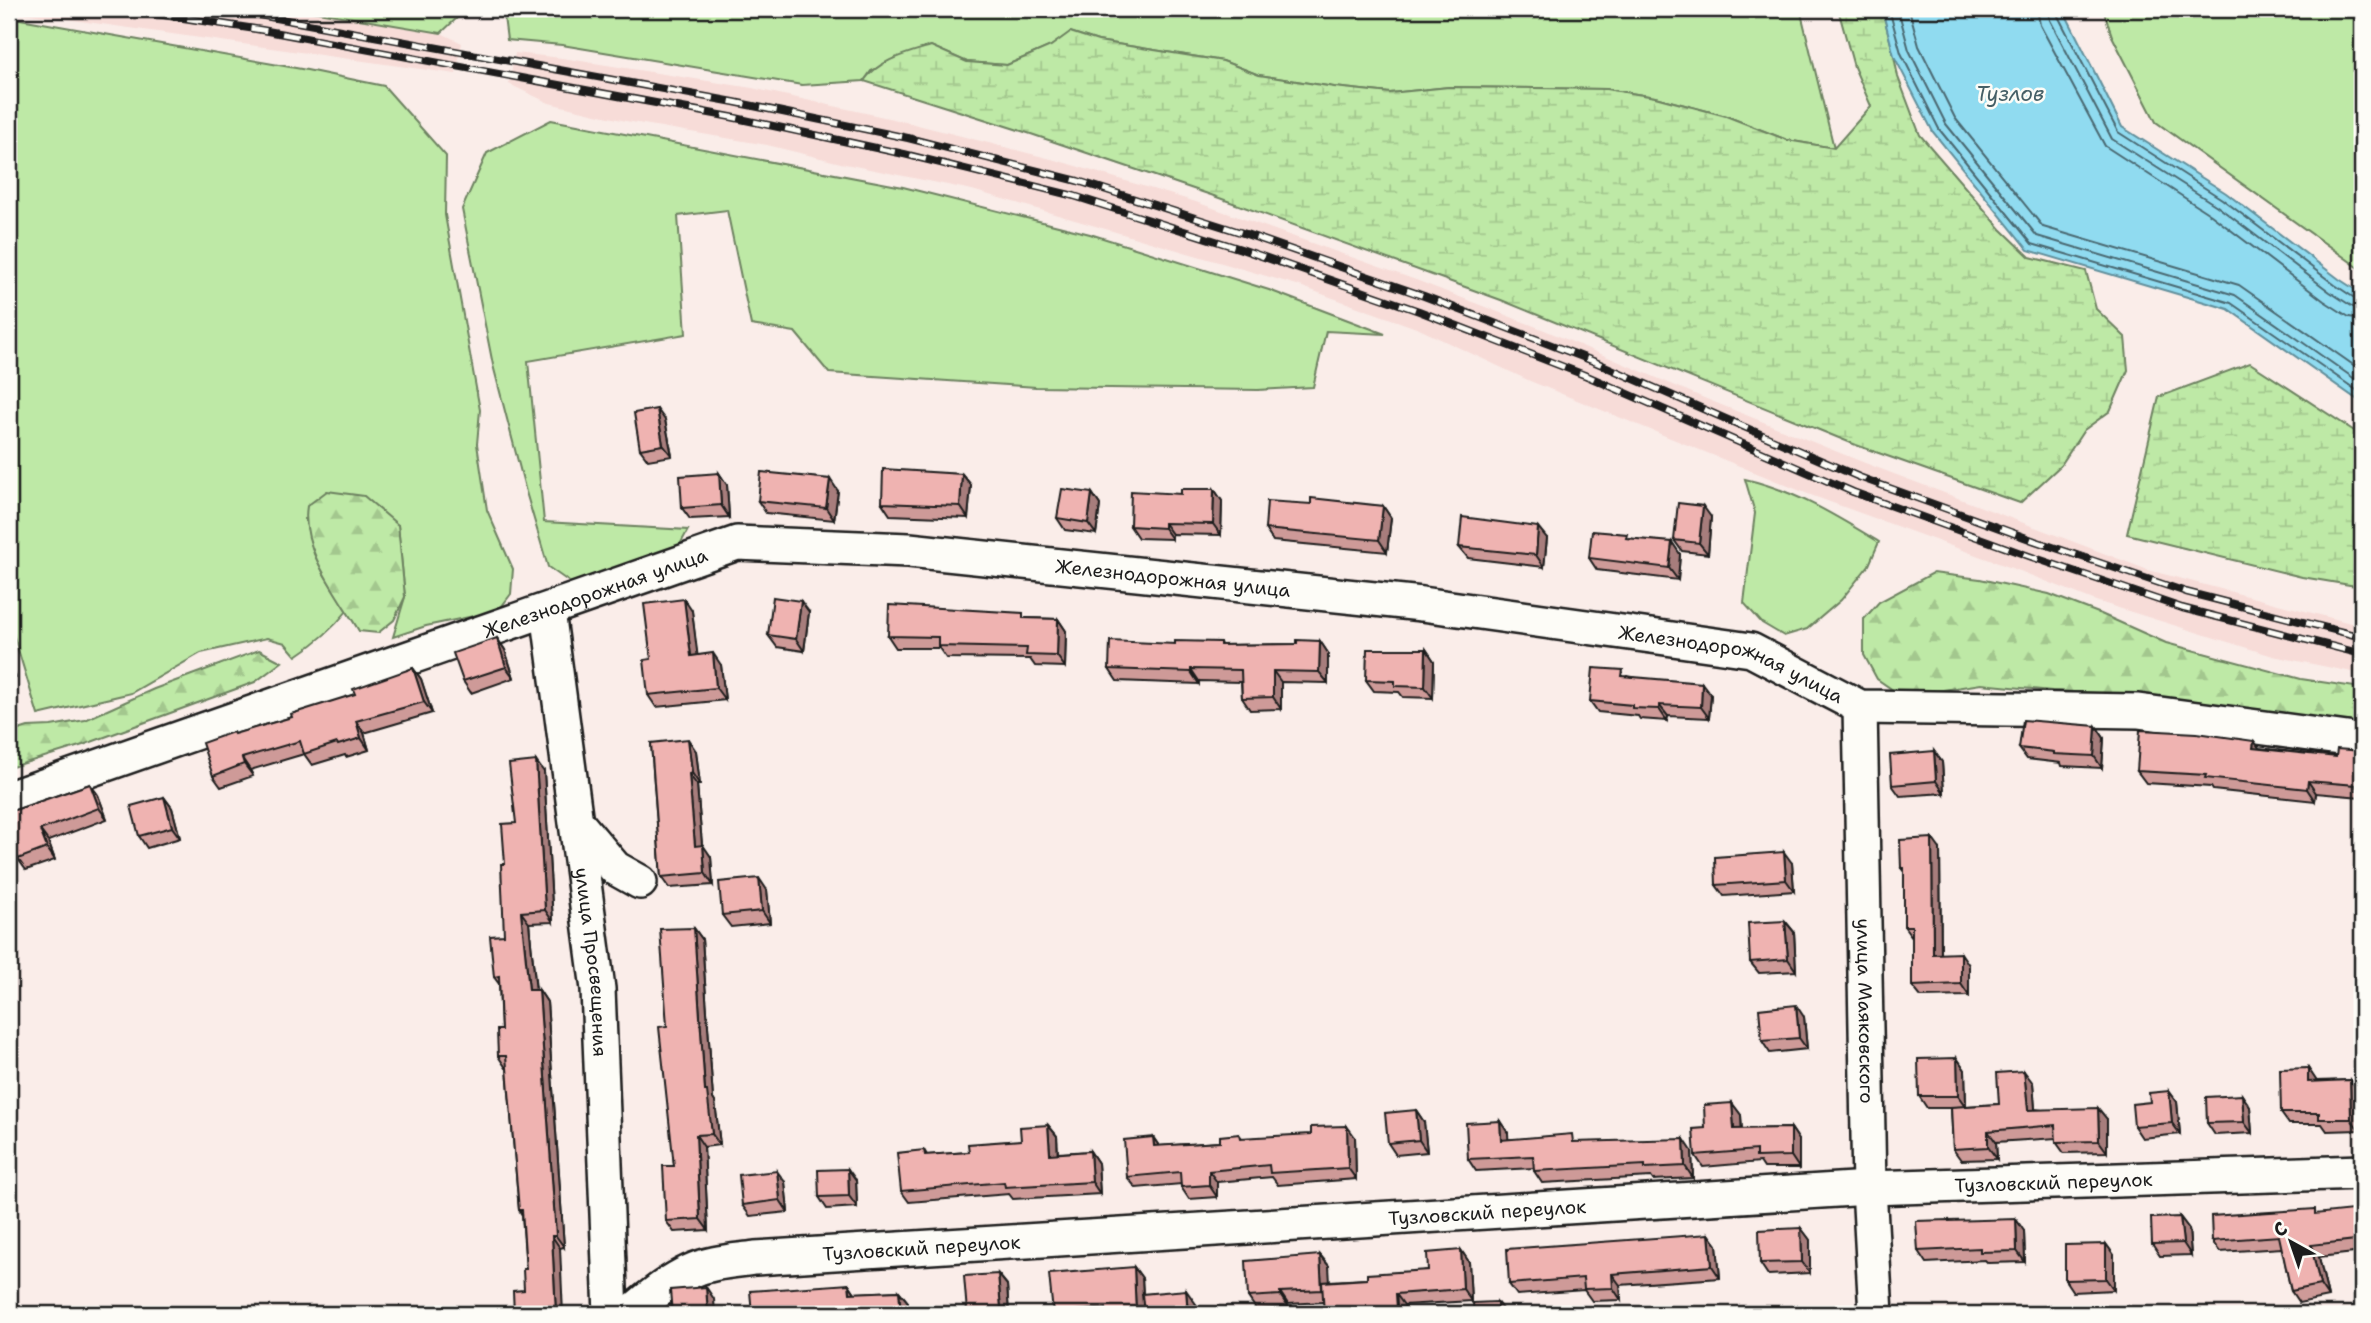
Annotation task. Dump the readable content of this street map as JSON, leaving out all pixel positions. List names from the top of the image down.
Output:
{
  "streets": {
    "street": [
      "Железнодорожная улица",
      "улица Просвещения",
      "улица Маяковского",
      "Тузловский переулок"
    ]
  },
  "crossings": [
    ["Железнодорожная улица", "улица Просвещения"],
    ["Железнодорожная улица", "улица Маяковского"],
    ["улица Маяковского", "Тузловский переулок"]
  ],
  "water": ["Тузлов"],
  "north": "top left"
}
